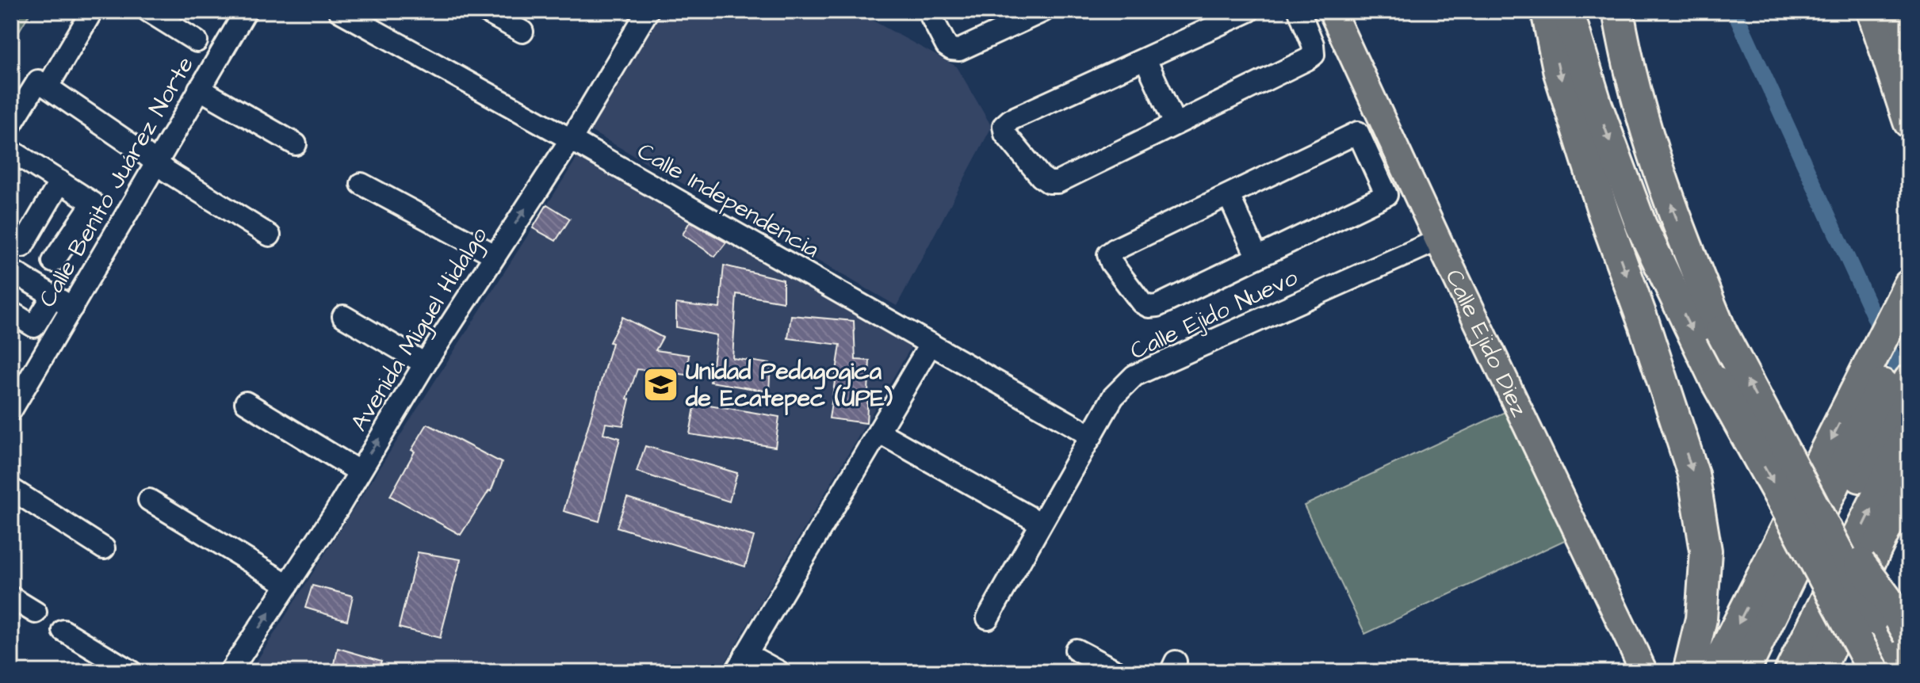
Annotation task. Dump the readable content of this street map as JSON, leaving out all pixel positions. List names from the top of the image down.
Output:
{
  "streets": {
    "main road": ["Calle Ejido Diez"],
    "street": [
      "Calle Benito Juárez Norte",
      "Calle Independencia",
      "Calle Ejido Nuevo",
      "Avenida Miguel Hidalgo"
    ]
  },
  "crossings": [
    ["Calle Independencia", "Calle Ejido Nuevo"],
    ["Calle Independencia", "Avenida Miguel Hidalgo"],
    ["Calle Ejido Nuevo", "Calle Ejido Diez"]
  ],
  "one_way": ["Avenida Miguel Hidalgo"],
  "places": {
    "school or university": ["Unidad Pedagogica de Ecatepec (UPE)"]
  }
}
